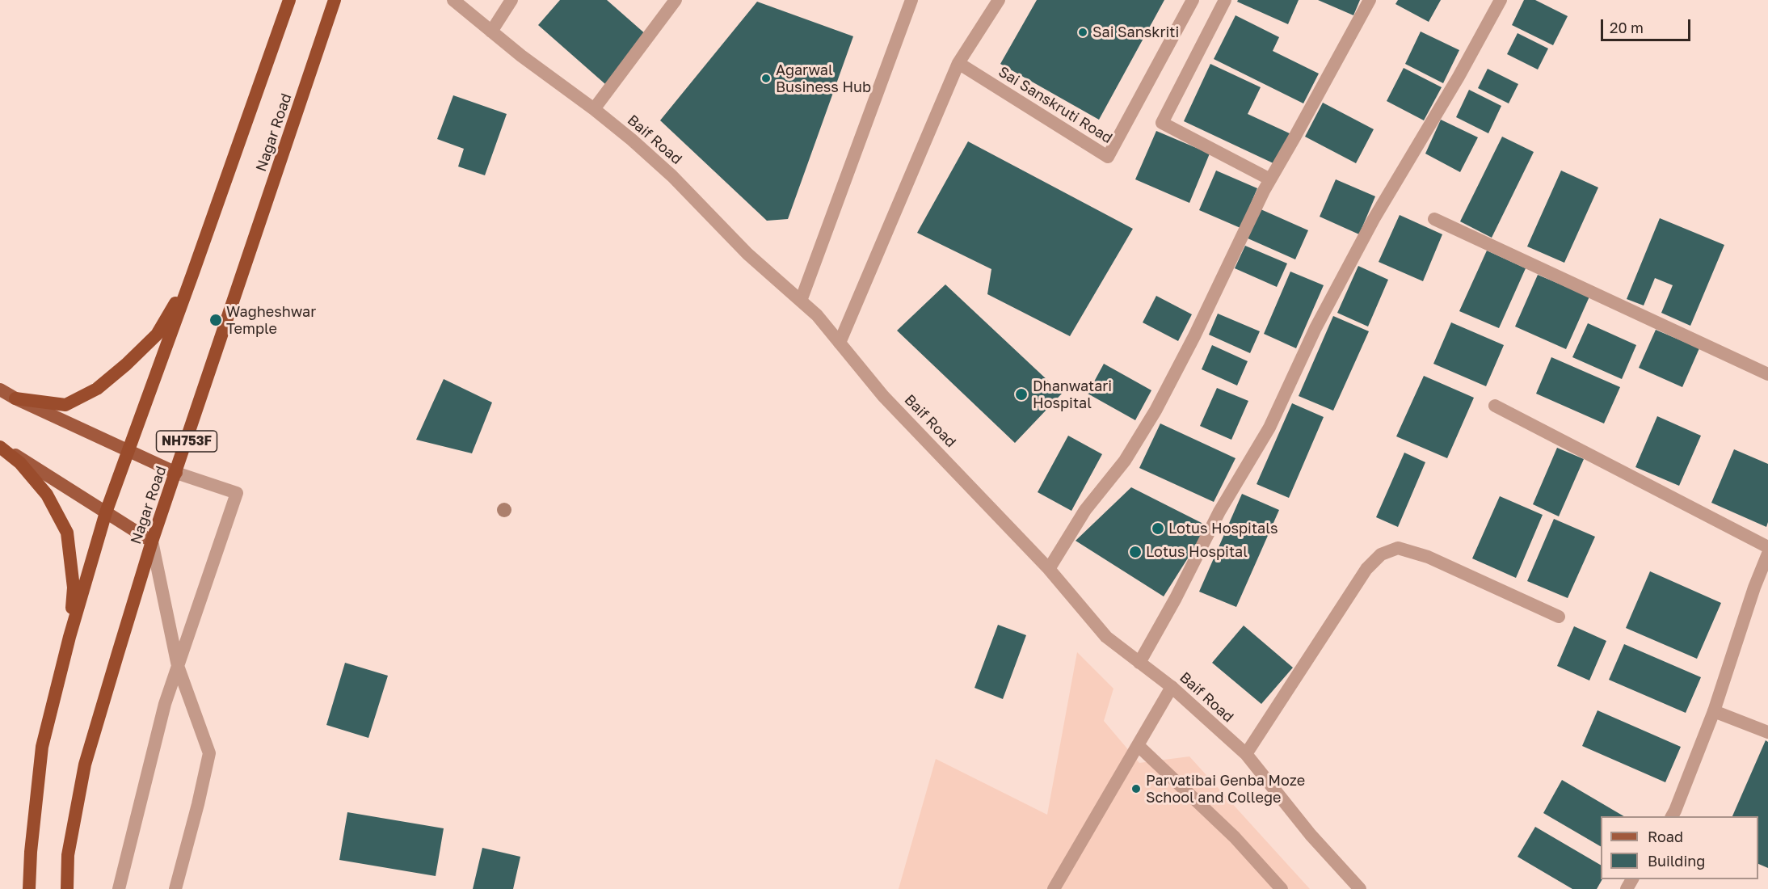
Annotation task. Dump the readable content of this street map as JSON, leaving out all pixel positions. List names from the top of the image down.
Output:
{
  "streets": {
    "highway": ["Nagar Road", "NH753F"],
    "street": ["Sai Sanskruti Road", "Baif Road"]
  },
  "places": [
    "Sai Sanskriti",
    "Agarwal Business Hub",
    "Wagheshwar Temple",
    "Dhanwatari Hospital",
    "Lotus Hospitals",
    "Lotus Hospital",
    "Parvatibai Genba Moze School and College"
  ],
  "legend": ["Road", "Building"],
  "scale_bar": "20 m"
}
